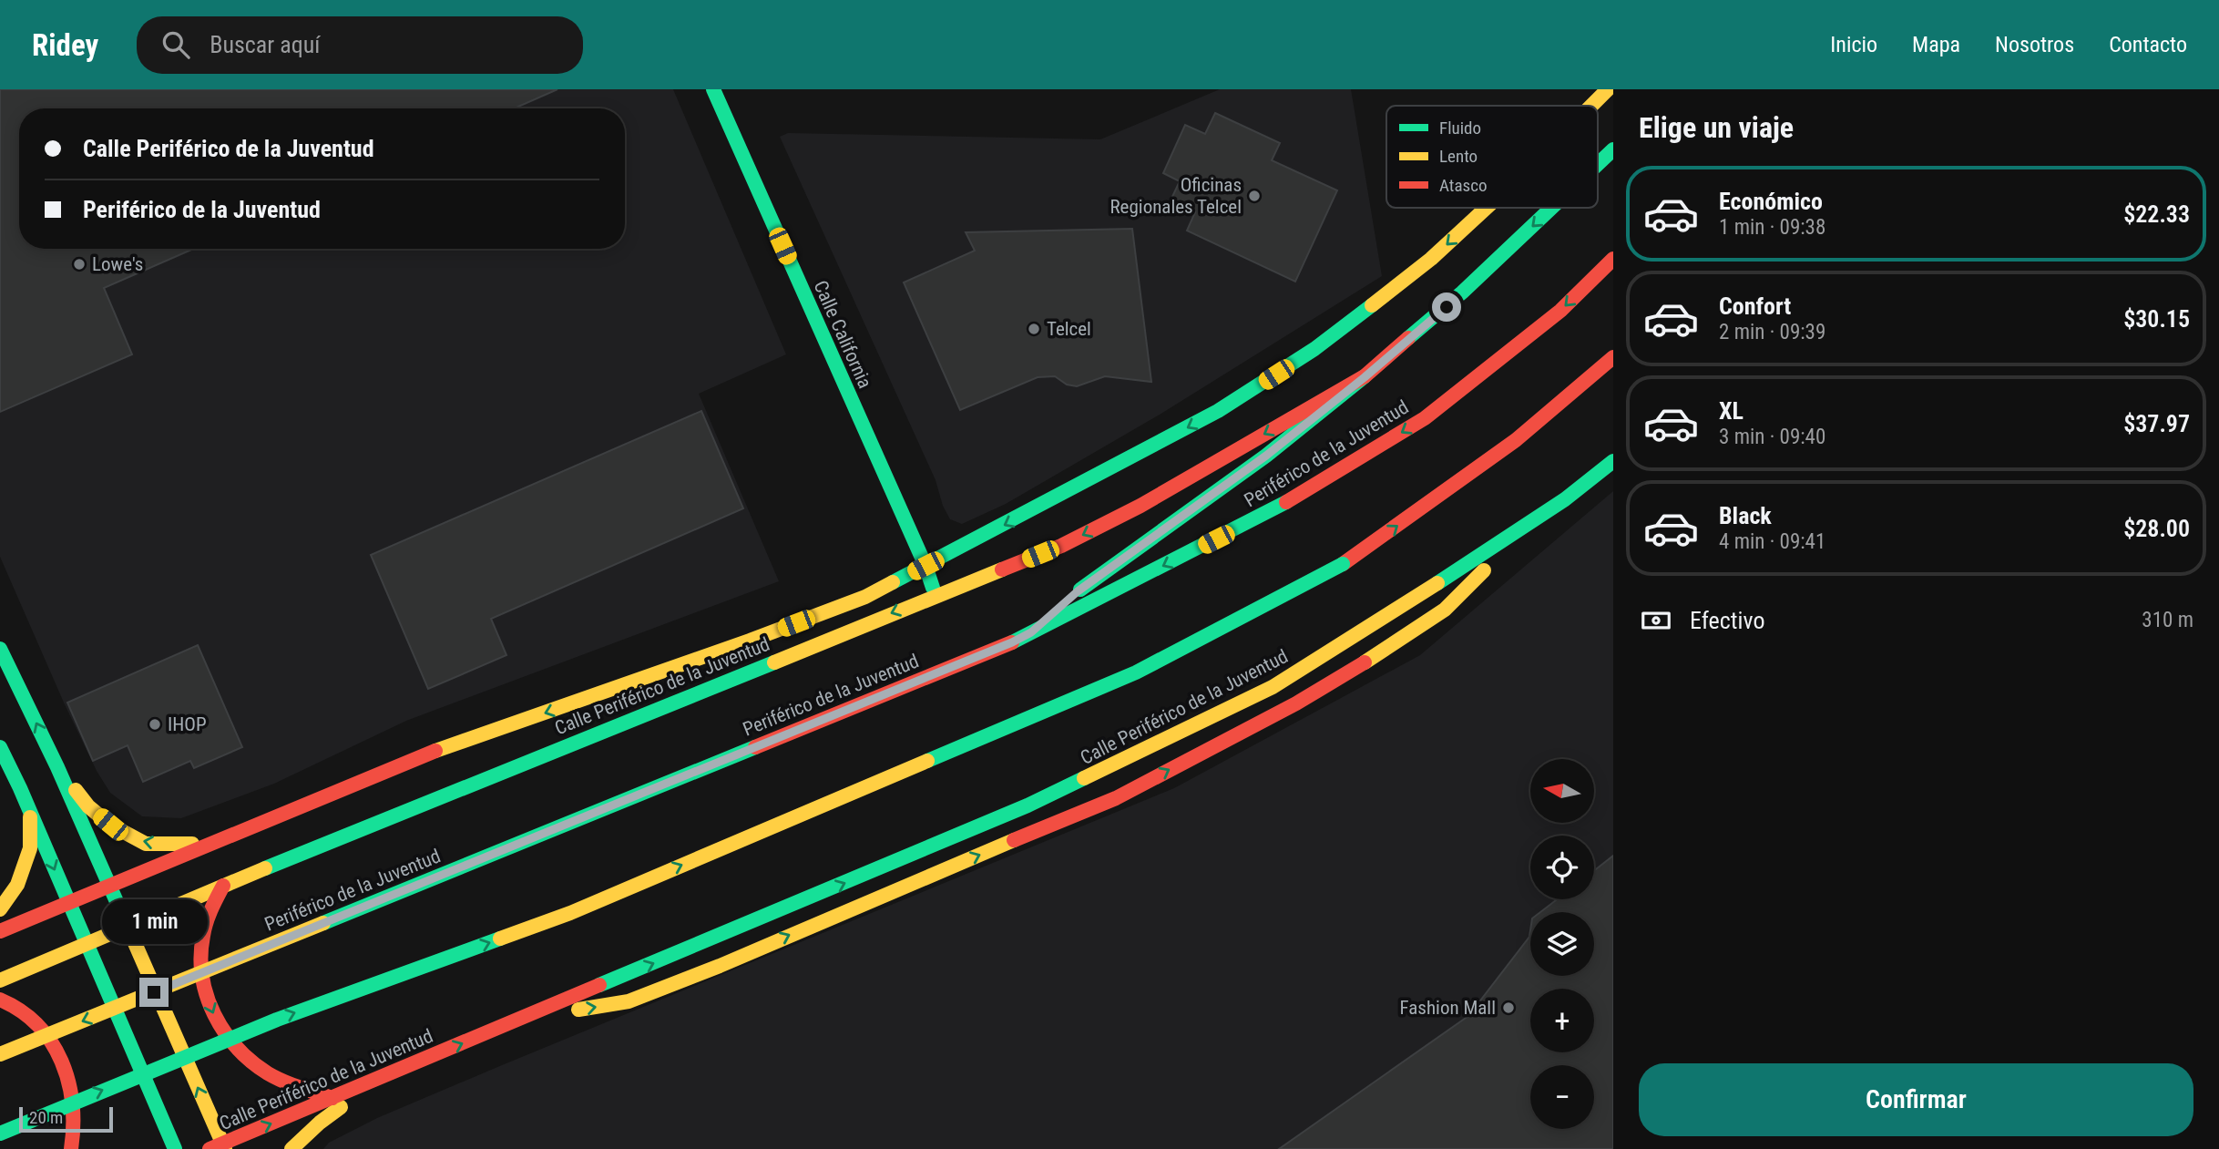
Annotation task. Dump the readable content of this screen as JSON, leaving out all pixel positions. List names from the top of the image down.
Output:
{
  "streets": {
    "main road": ["Calle California", "Periférico de la Juventud", "Calle Periférico de la Juventud"]
  },
  "crossings": [
    ["Calle California", "Calle Periférico de la Juventud"]
  ],
  "places": [
    "Oficinas Regionales Telcel",
    "Lowe's",
    "Telcel",
    "IHOP",
    "Fashion Mall"
  ],
  "legend": ["Fluido", "Lento", "Atasco"],
  "scale_bar": "20 m",
  "north": "left",
  "page": {
    "header": "Ridey",
    "search": "Buscar aquí",
    "nav": [
      "Inicio",
      "Mapa",
      "Nosotros",
      "Contacto"
    ],
    "heading": "Elige un viaje",
    "banner": ["Calle Periférico de la Juventud", "Periférico de la Juventud"],
    "list": [
      {
        "name": "Económico",
        "note": "1 min · 09:38",
        "value": "$22.33"
      },
      {
        "name": "Confort",
        "note": "2 min · 09:39",
        "value": "$30.15"
      },
      {
        "name": "XL",
        "note": "3 min · 09:40",
        "value": "$37.97"
      },
      {
        "name": "Black",
        "note": "4 min · 09:41",
        "value": "$28.00"
      }
    ],
    "pay": ["Efectivo", "310 m"],
    "map_buttons": ["+", "−"],
    "bubble": "1 min",
    "buttons": "Confirmar",
    "scale": "20 m"
  }
}
